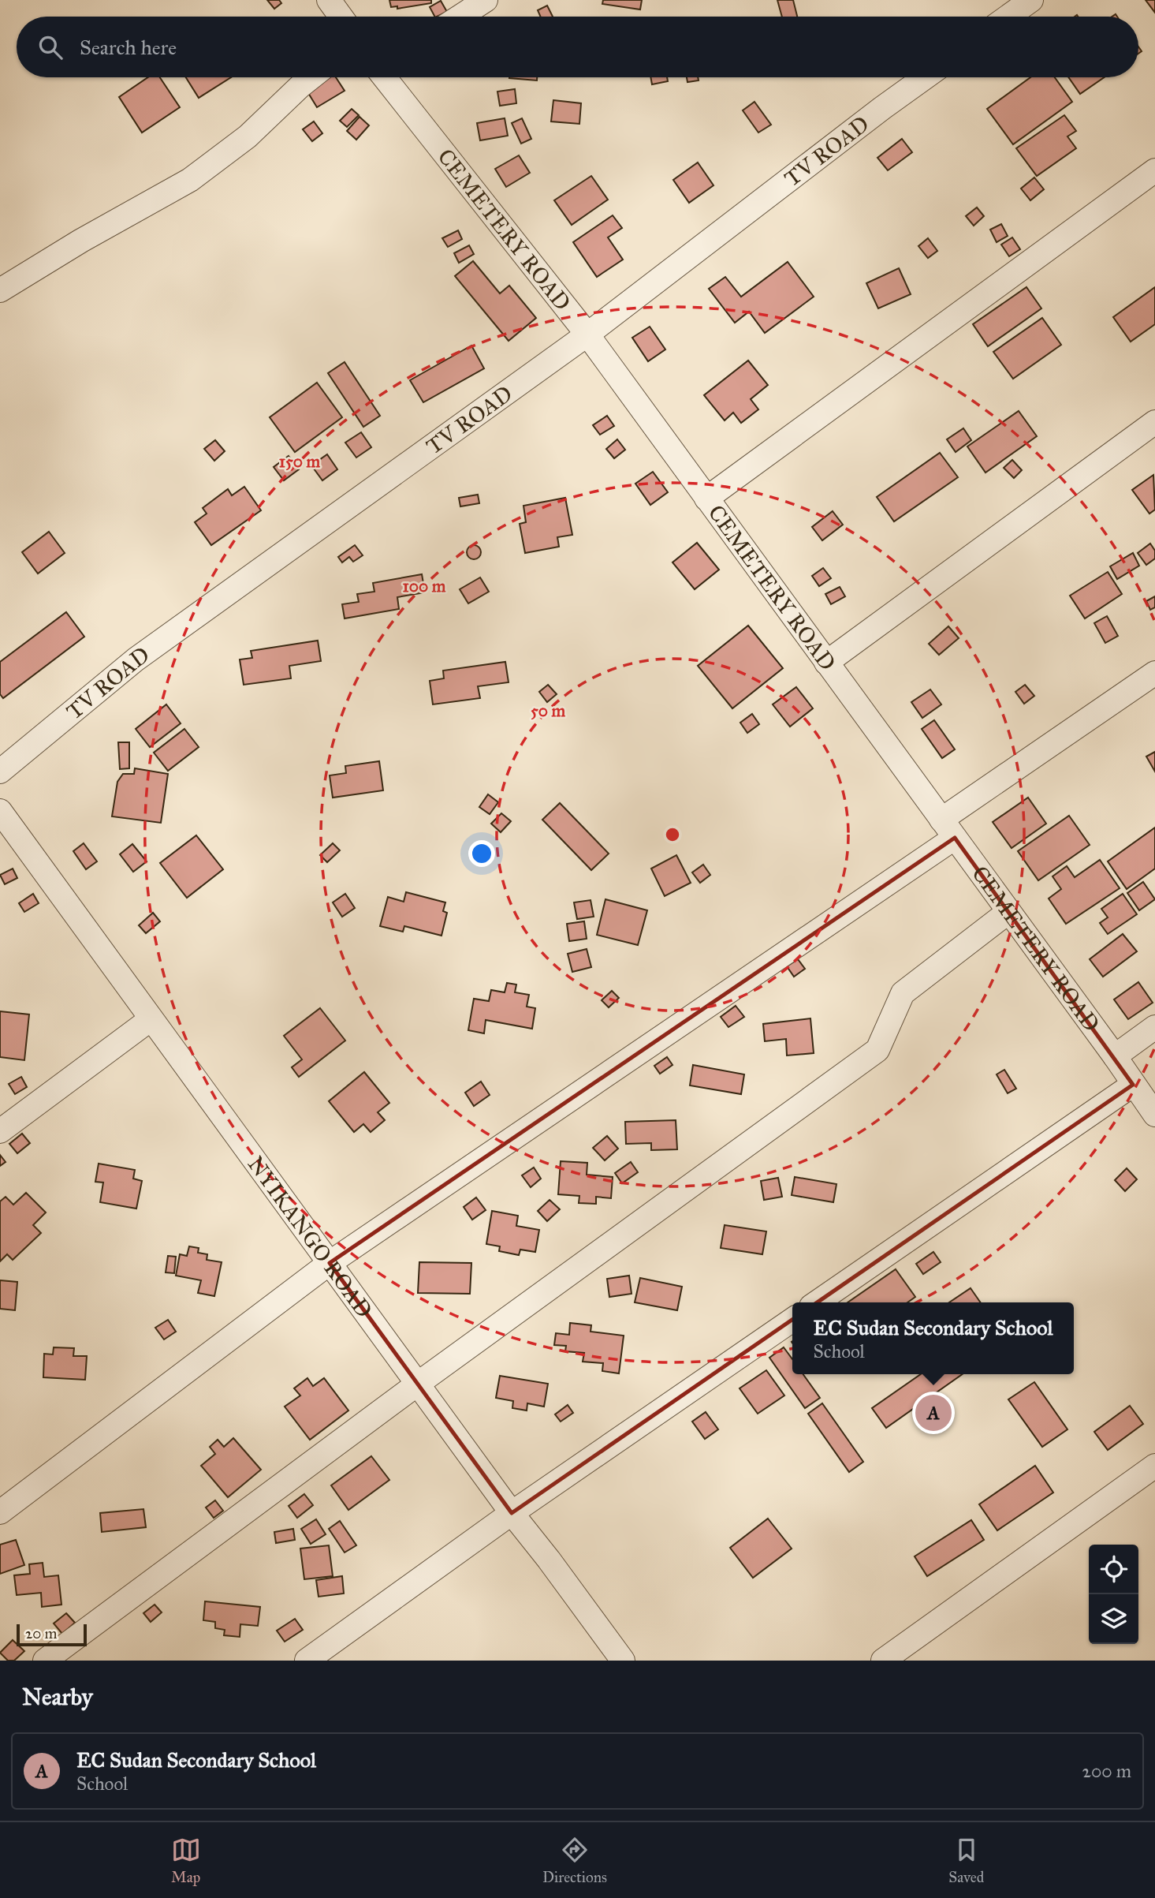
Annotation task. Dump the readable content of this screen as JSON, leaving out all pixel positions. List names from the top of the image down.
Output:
{
  "streets": {
    "street": ["TV ROAD", "CEMETERY ROAD", "NYIKANGO ROAD"]
  },
  "crossings": [
    ["TV ROAD", "CEMETERY ROAD"]
  ],
  "scale_bar": "20 m",
  "page": {
    "search": "Search here",
    "popup": ["EC Sudan Secondary School", "School"],
    "pins": "A",
    "scale": "20 m",
    "heading": "Nearby",
    "list": [
      {
        "mark": "A",
        "name": "EC Sudan Secondary School",
        "note": "School",
        "value": "200 m"
      }
    ],
    "nav": ["Map", "Directions", "Saved"]
  },
  "rings": ["150 m", "100 m", "50 m"]
}
